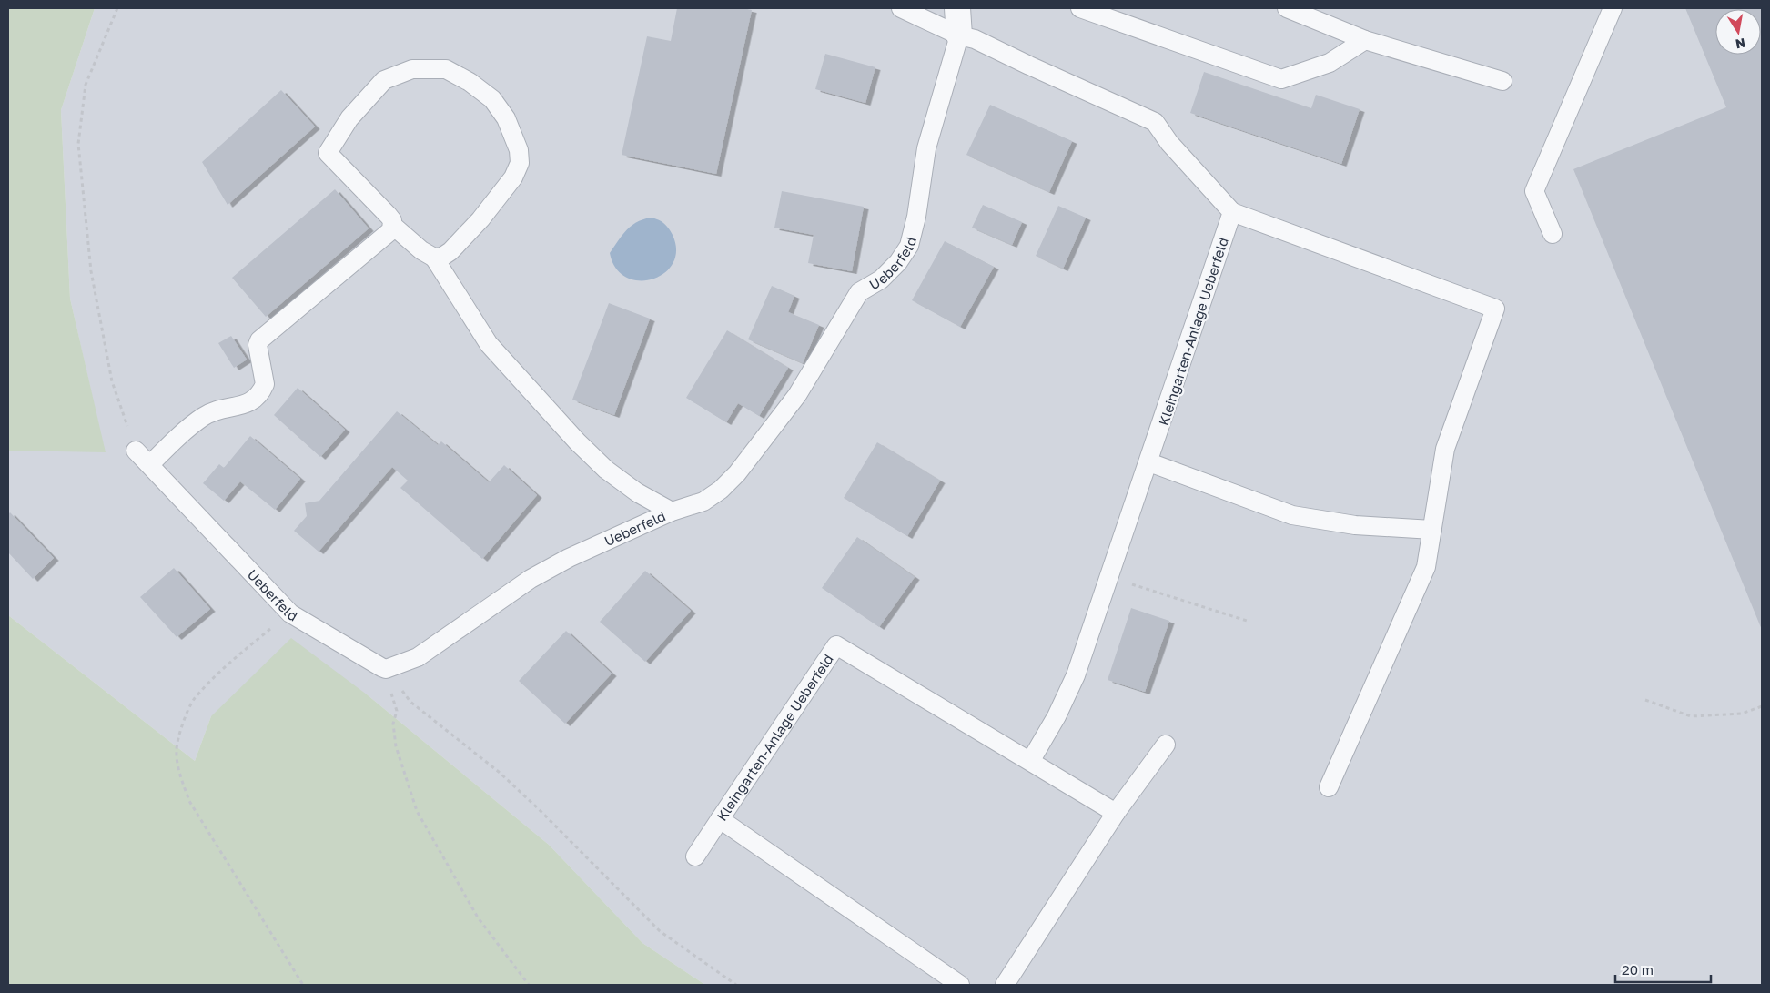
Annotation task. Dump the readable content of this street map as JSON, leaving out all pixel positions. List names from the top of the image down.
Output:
{
  "streets": {
    "lane": ["Ueberfeld", "Kleingarten-Anlage Ueberfeld"]
  },
  "scale_bar": "20 m",
  "north": "bottom"
}
